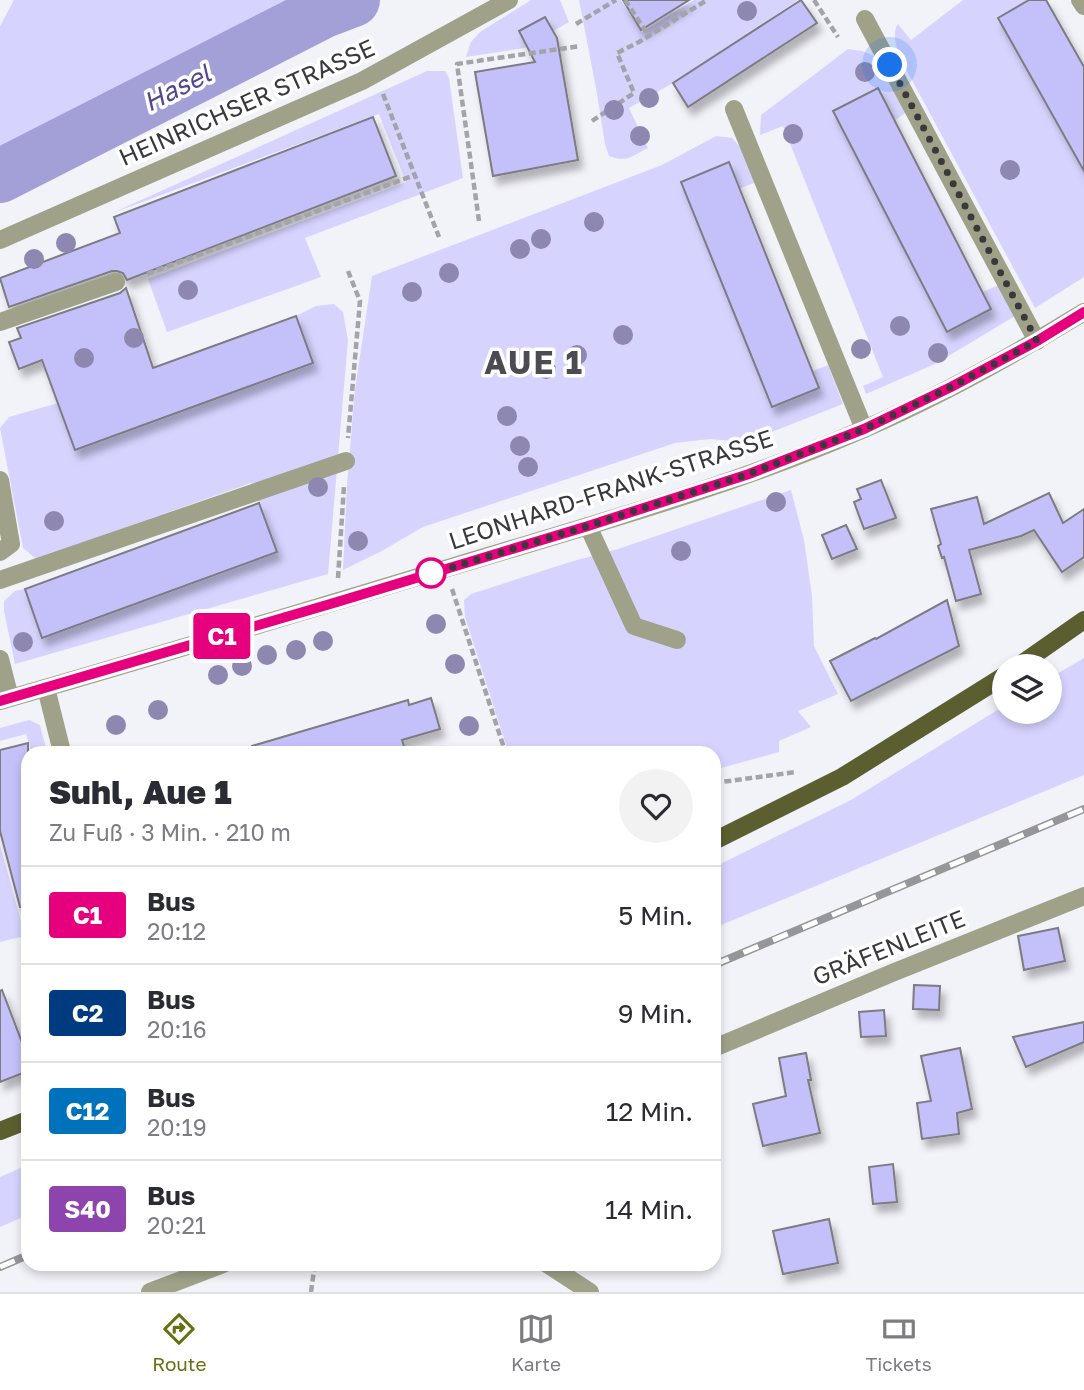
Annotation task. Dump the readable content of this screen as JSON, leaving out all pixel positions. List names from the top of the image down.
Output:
{
  "streets": {
    "street": ["HEINRICHSER STRASSE", "LEONHARD-FRANK-STRASSE", "GRÄFENLEITE"]
  },
  "districts": ["AUE 1"],
  "water": ["Hasel"],
  "lines": ["bus line C1"],
  "page": {
    "on_map": "C1",
    "heading": ["Suhl, Aue 1", "Zu Fuß · 3 Min. · 210 m"],
    "list": [
      {
        "mark": "C1",
        "name": "Bus",
        "note": "20:12",
        "value": "5 Min."
      },
      {
        "mark": "C2",
        "name": "Bus",
        "note": "20:16",
        "value": "9 Min."
      },
      {
        "mark": "C12",
        "name": "Bus",
        "note": "20:19",
        "value": "12 Min."
      },
      {
        "mark": "S40",
        "name": "Bus",
        "note": "20:21",
        "value": "14 Min."
      }
    ],
    "tabs": ["Route", "Karte", "Tickets"]
  }
}
